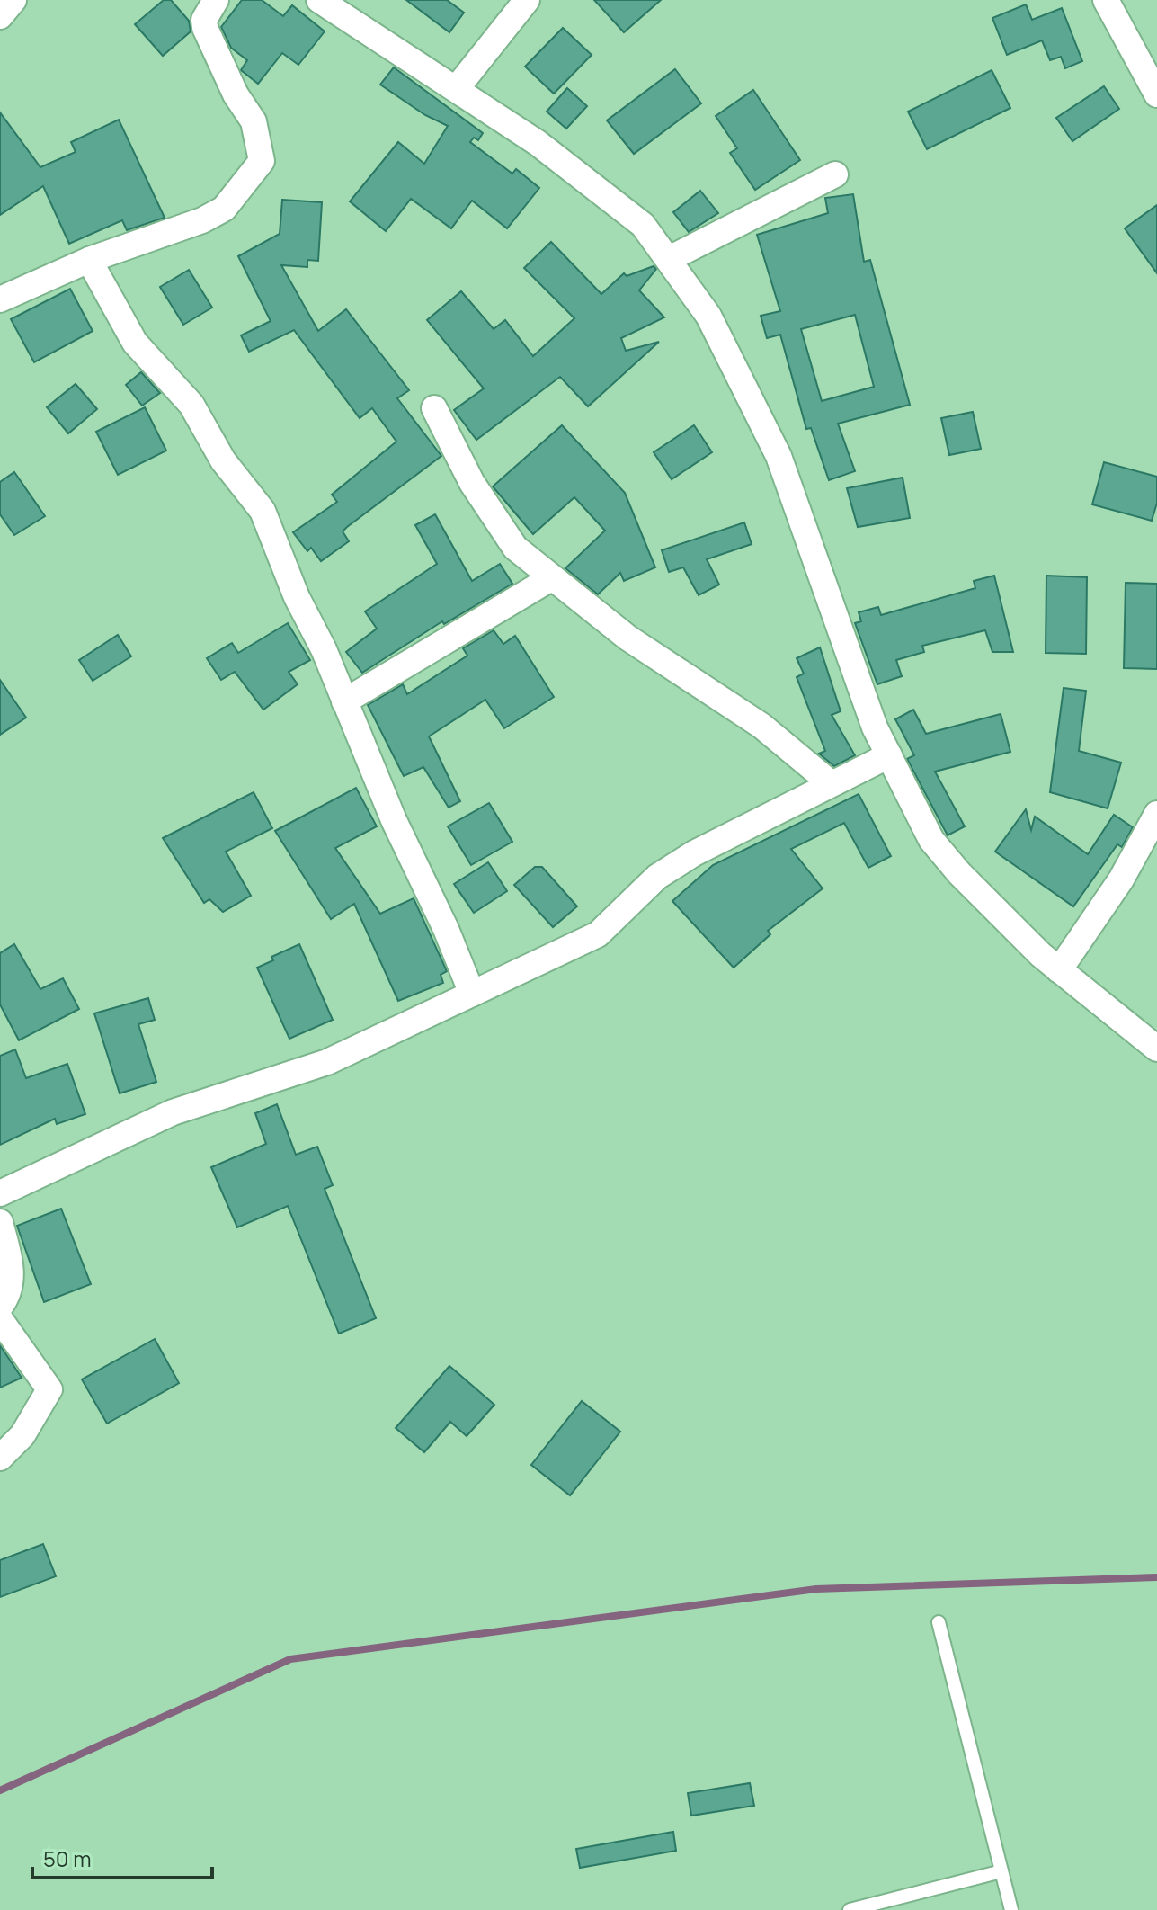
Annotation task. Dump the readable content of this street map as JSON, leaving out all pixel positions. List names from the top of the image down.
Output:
{
  "scale_bar": "50 m"
}
